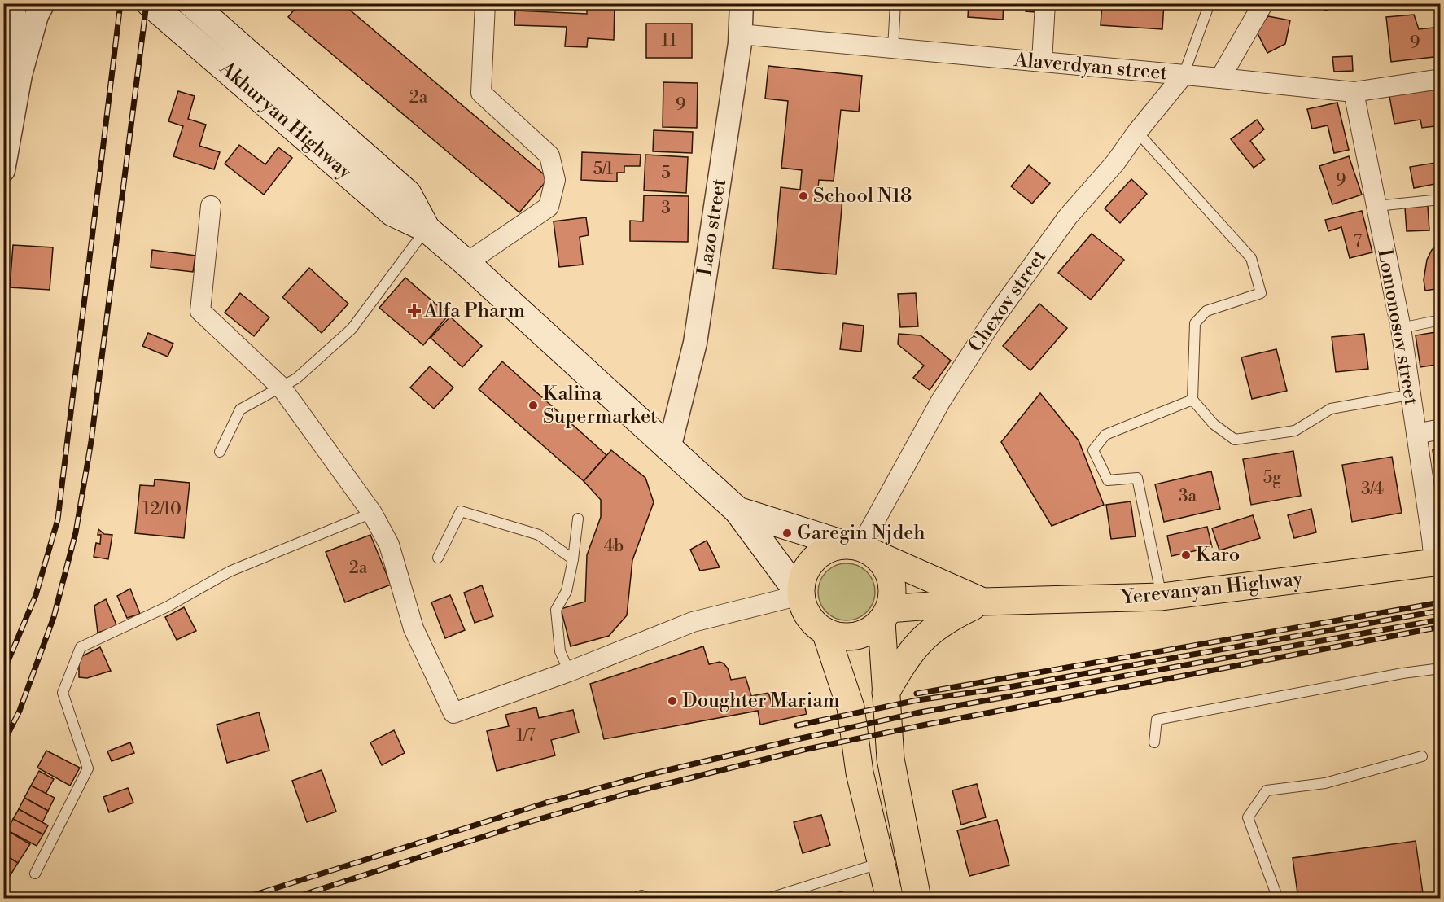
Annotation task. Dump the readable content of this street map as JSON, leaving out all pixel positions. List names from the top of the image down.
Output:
{
  "streets": {
    "highway": ["Yerevanyan Highway"],
    "main road": ["Akhuryan Highway"],
    "street": [
      "Alaverdyan street",
      "Lazo street",
      "Chexov street",
      "Lomonosov street"
    ]
  },
  "crossings": [
    ["Alaverdyan street", "Lazo street"],
    ["Alaverdyan street", "Chexov street"],
    ["Alaverdyan street", "Lomonosov street"],
    ["Akhuryan Highway", "Lazo street"],
    ["Akhuryan Highway", "Chexov street"],
    ["Akhuryan Highway", "Yerevanyan Highway"],
    ["Chexov street", "Yerevanyan Highway"],
    ["Lomonosov street", "Yerevanyan Highway"]
  ],
  "places": {
    "other": [
      "School N18",
      "Kalina Supermarket",
      "Garegin Njdeh",
      "Karo",
      "Doughter Mariam"
    ],
    "health": ["Alfa Pharm"]
  },
  "house_numbers": [
    "11",
    "9",
    "2a",
    "9",
    "5/1",
    "5",
    "9",
    "3",
    "7",
    "5g",
    "3/4",
    "3a",
    "12/10",
    "4b",
    "2a",
    "1/7"
  ]
}
